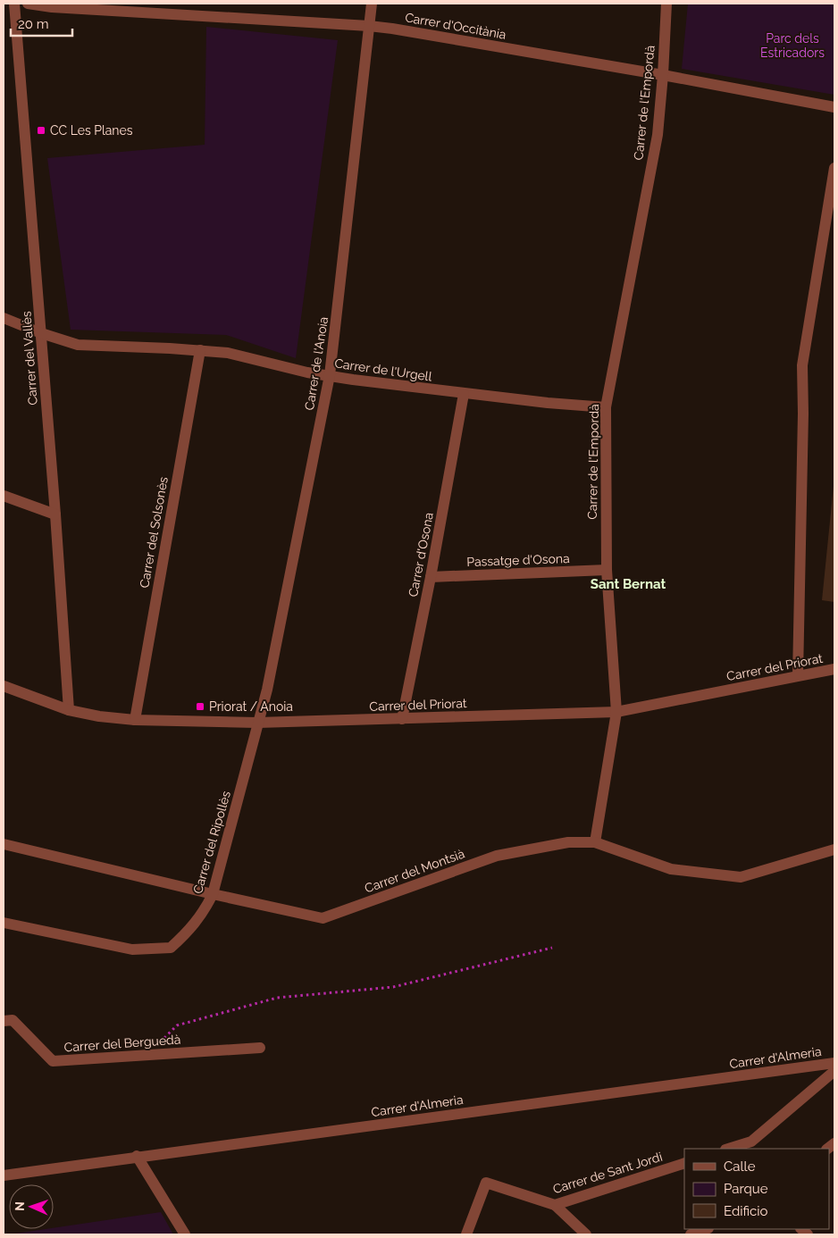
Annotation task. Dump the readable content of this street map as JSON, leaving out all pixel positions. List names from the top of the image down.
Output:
{
  "streets": {
    "street": [
      "Carrer d'Occitània",
      "Carrer de l'Empordà",
      "Carrer del Vallès",
      "Carrer de l'Anoia",
      "Carrer de l'Urgell",
      "Carrer del Solsonès",
      "Carrer d'Osona",
      "Passatge d'Osona",
      "Carrer del Priorat",
      "Carrer del Ripollès",
      "Carrer del Montsià",
      "Carrer del Berguedà",
      "Carrer d'Almeria",
      "Carrer de Sant Jordi"
    ]
  },
  "crossings": [
    ["Carrer d'Occitània", "Carrer de l'Empordà"],
    ["Carrer d'Occitània", "Carrer de l'Anoia"],
    ["Carrer de l'Empordà", "Carrer de l'Urgell"],
    ["Carrer de l'Empordà", "Passatge d'Osona"],
    ["Carrer de l'Empordà", "Carrer del Priorat"],
    ["Carrer de l'Empordà", "Carrer del Montsià"],
    ["Carrer del Vallès", "Carrer de l'Urgell"],
    ["Carrer del Vallès", "Carrer del Priorat"],
    ["Carrer de l'Anoia", "Carrer de l'Urgell"],
    ["Carrer de l'Anoia", "Carrer del Priorat"],
    ["Carrer de l'Anoia", "Carrer del Ripollès"],
    ["Carrer de l'Urgell", "Carrer del Solsonès"],
    ["Carrer de l'Urgell", "Carrer d'Osona"],
    ["Carrer del Solsonès", "Carrer del Priorat"],
    ["Carrer d'Osona", "Passatge d'Osona"],
    ["Carrer d'Osona", "Carrer del Priorat"],
    ["Carrer del Priorat", "Carrer del Ripollès"],
    ["Carrer del Ripollès", "Carrer del Montsià"]
  ],
  "districts": ["Sant Bernat"],
  "parks": ["Parc dels Estricadors"],
  "places": {
    "transit": ["CC Les Planes", "Priorat / Anoia"]
  },
  "legend": ["Calle", "Parque", "Edificio"],
  "scale_bar": "20 m",
  "north": "left"
}
